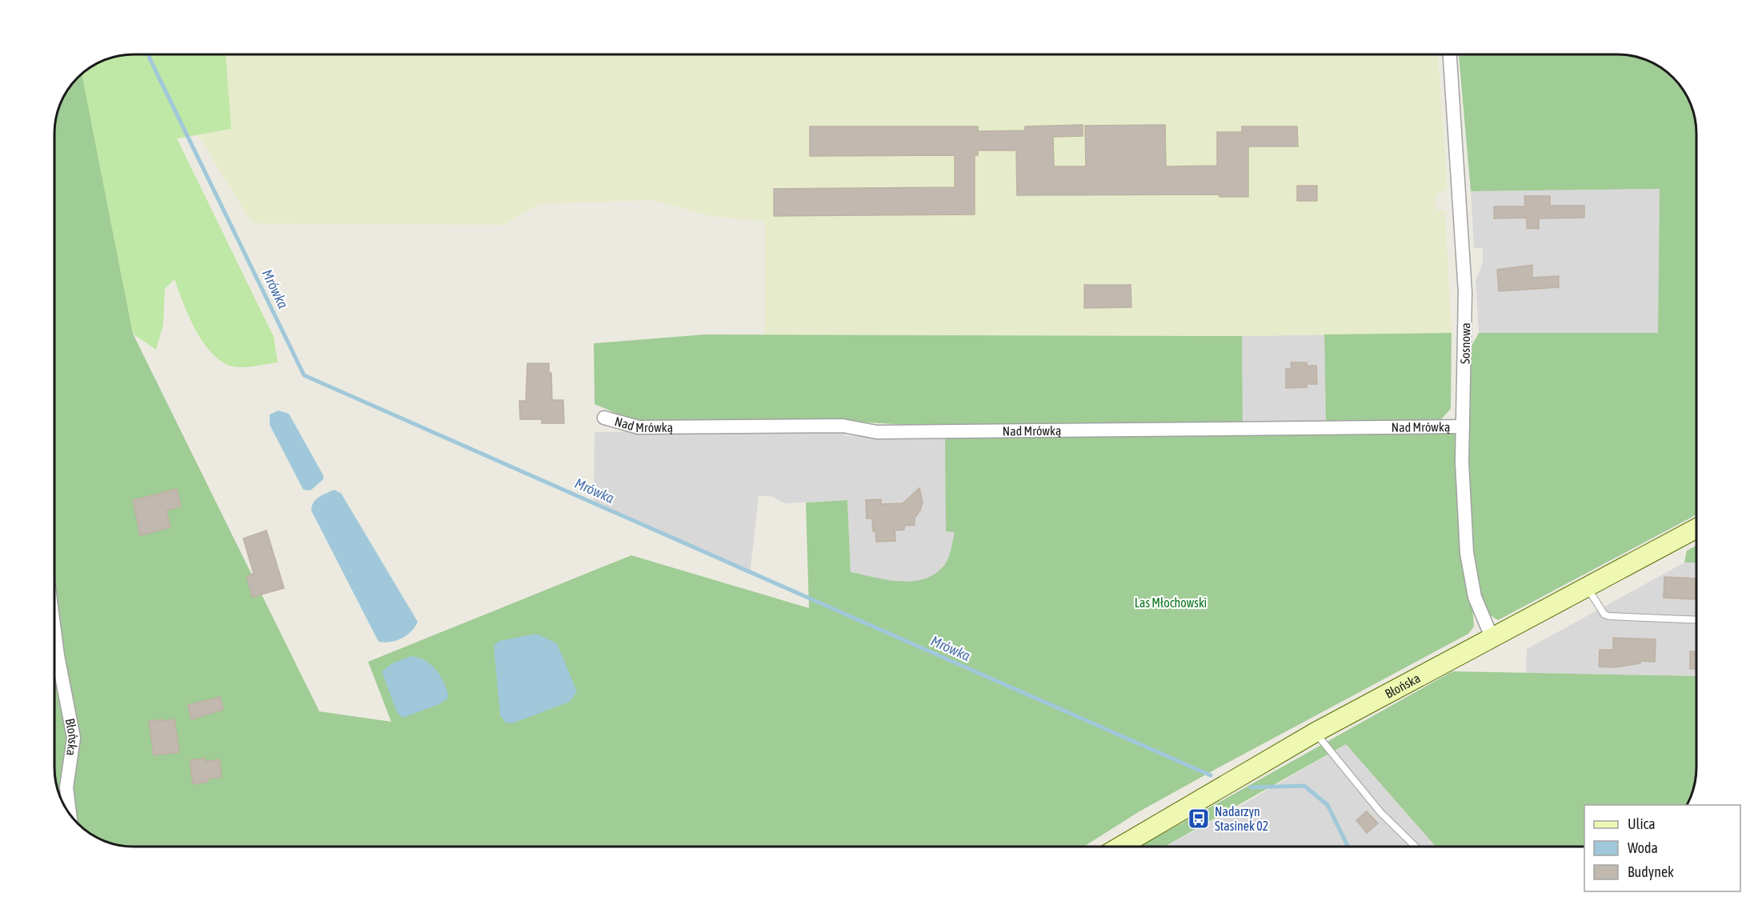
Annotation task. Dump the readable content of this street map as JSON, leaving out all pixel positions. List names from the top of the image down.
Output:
{
  "streets": {
    "main road": ["Błońska"],
    "street": ["Sosnowa", "Nad Mrówką"]
  },
  "crossings": [
    ["Sosnowa", "Nad Mrówką"],
    ["Sosnowa", "Błońska"]
  ],
  "water": ["Mrówka"],
  "parks": ["Las Młochowski"],
  "places": {
    "bus stop": ["Nadarzyn Stasinek 02"]
  },
  "legend": ["Ulica", "Woda", "Budynek"]
}
